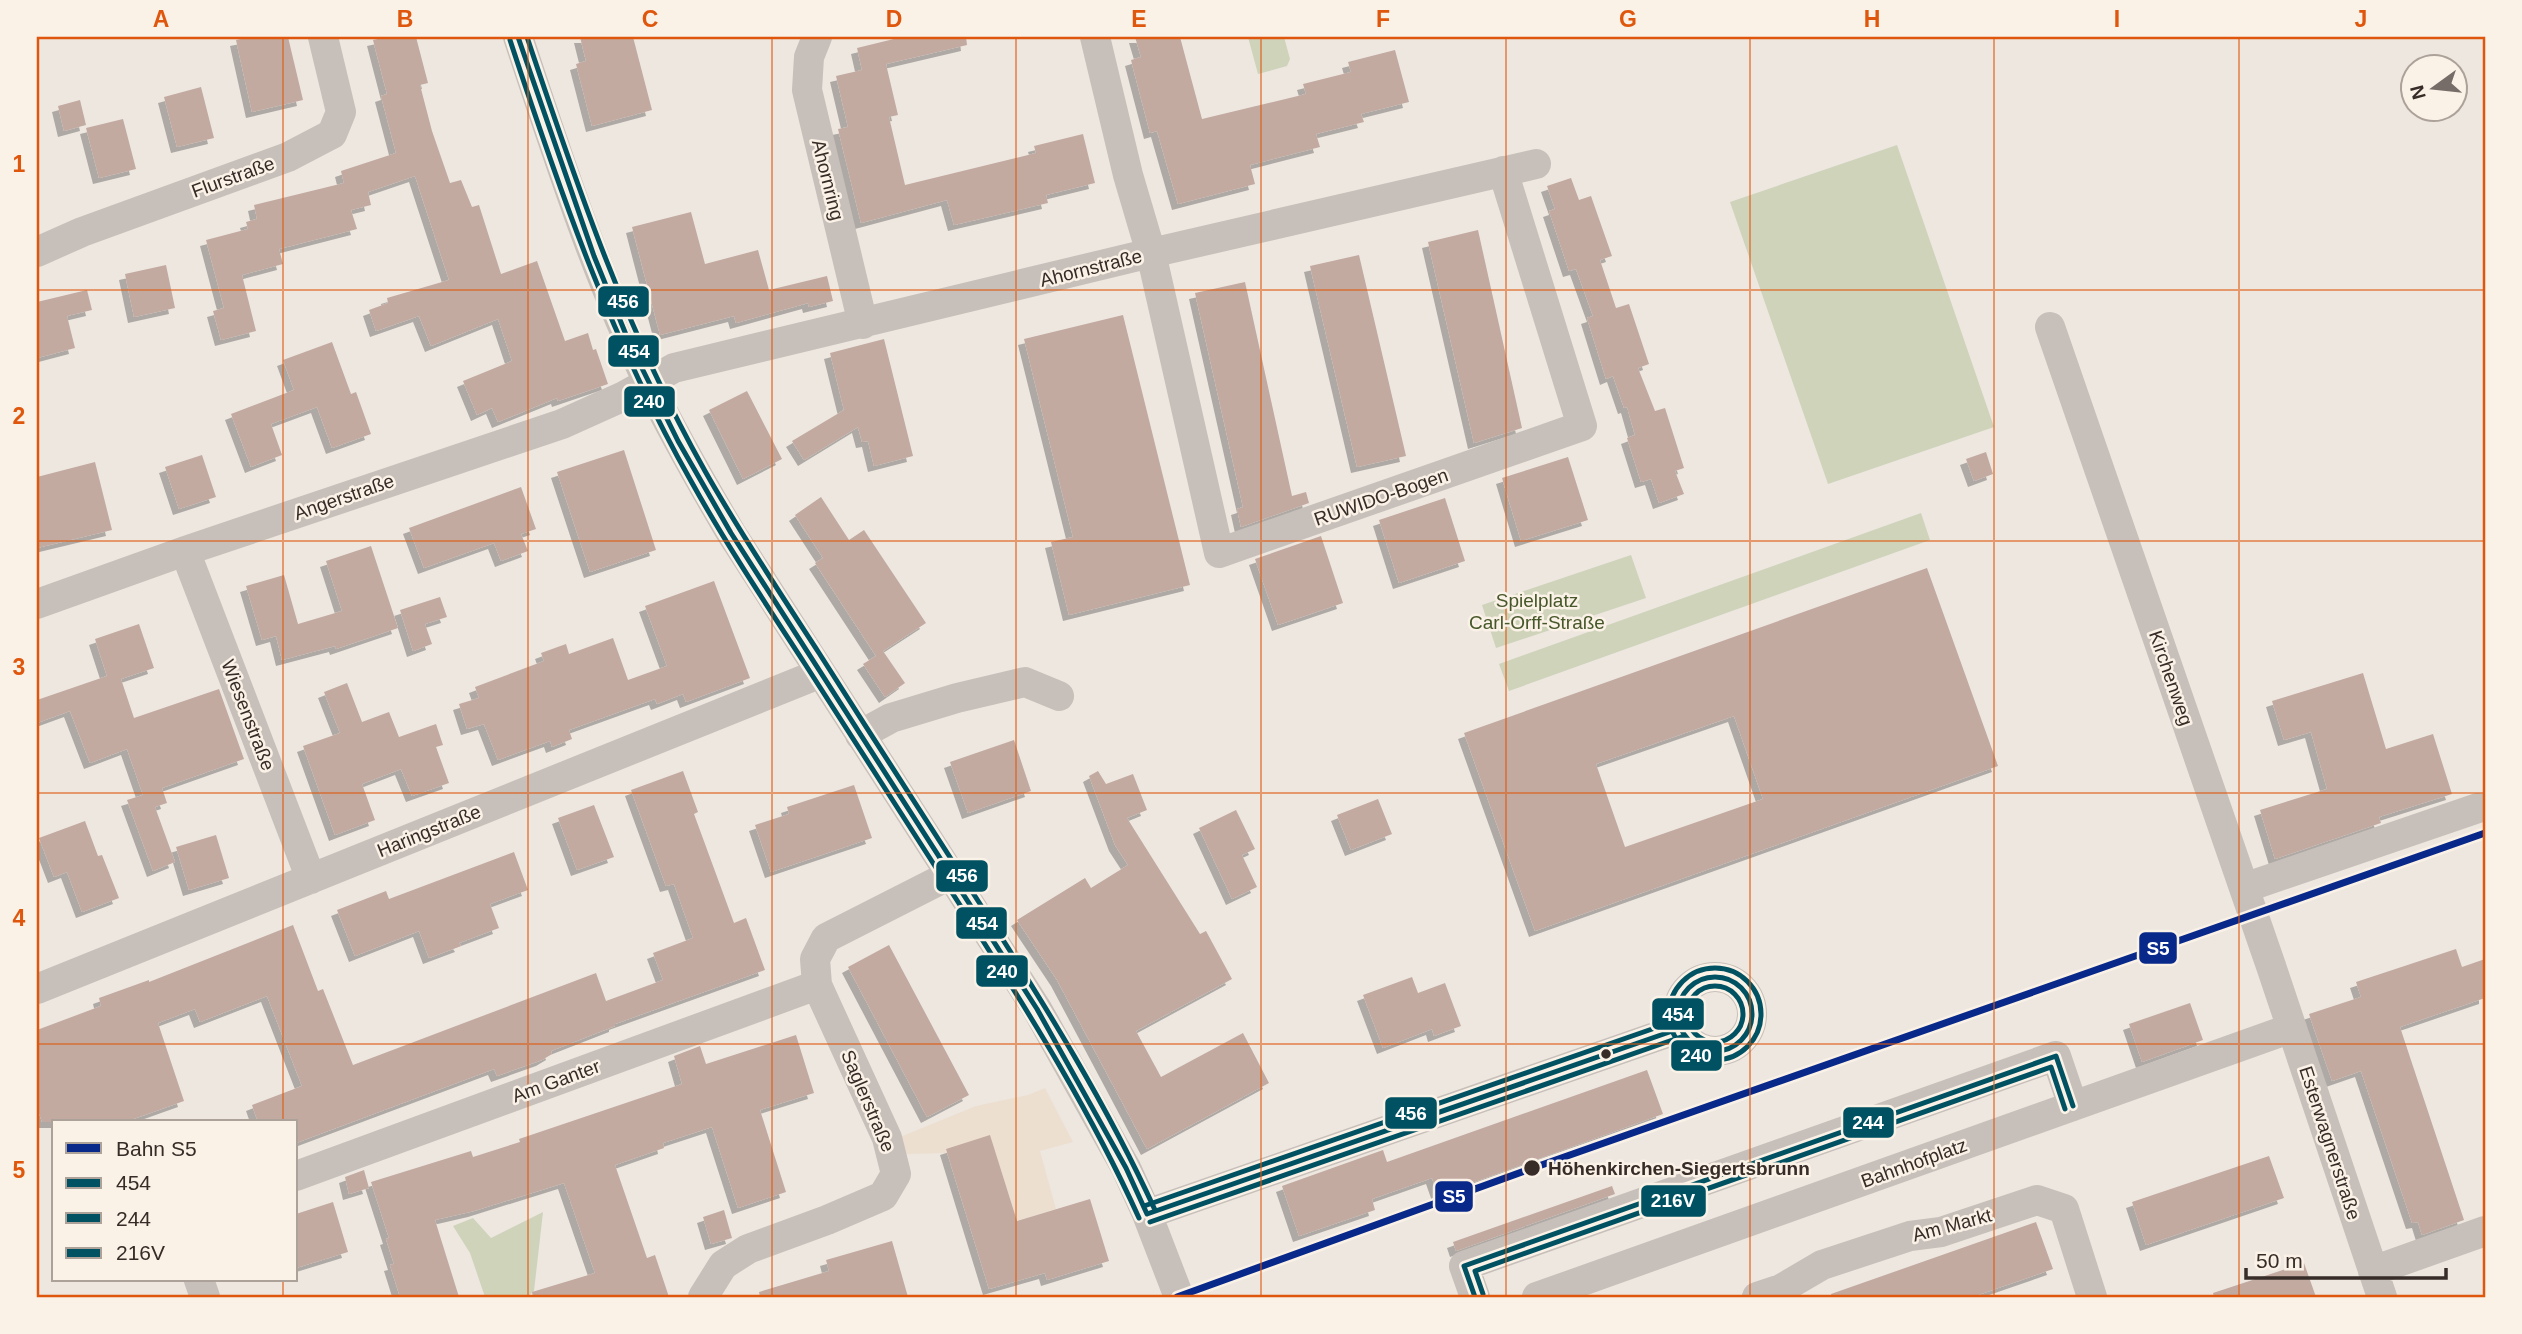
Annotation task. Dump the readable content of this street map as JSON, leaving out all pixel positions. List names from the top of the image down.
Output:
{
  "streets": {
    "street": [
      "Flurstraße",
      "Ahornring",
      "Ahornstraße",
      "Angerstraße",
      "RUWIDO-Bogen",
      "Kirchenweg",
      "Wiesenstraße",
      "Haringstraße",
      "Am Ganter",
      "Saglerstraße",
      "Esterwagnerstraße",
      "Bahnhofplatz",
      "Am Markt"
    ]
  },
  "crossings": [
    ["Ahornring", "Ahornstraße"],
    ["Ahornstraße", "Angerstraße"],
    ["Ahornstraße", "RUWIDO-Bogen"],
    ["Angerstraße", "Wiesenstraße"],
    ["Kirchenweg", "Esterwagnerstraße"],
    ["Kirchenweg", "Bahnhofplatz"],
    ["Wiesenstraße", "Haringstraße"],
    ["Am Ganter", "Saglerstraße"],
    ["Esterwagnerstraße", "Bahnhofplatz"]
  ],
  "parks": ["Spielplatz Carl-Orff-Straße"],
  "places": ["Höhenkirchen-Siegertsbrunn"],
  "lines": [
    "transit line 454",
    "transit line 456",
    "transit line 240",
    "rail line S5",
    "transit line 244",
    "transit line 216V"
  ],
  "legend": [
    "Bahn S5",
    "454",
    "244",
    "216V"
  ],
  "scale_bar": "50 m",
  "north": "left",
  "grid": {
    "columns": [
      "A",
      "B",
      "C",
      "D",
      "E",
      "F",
      "G",
      "H",
      "I",
      "J"
    ],
    "rows": [
      "1",
      "2",
      "3",
      "4",
      "5"
    ]
  }
}
